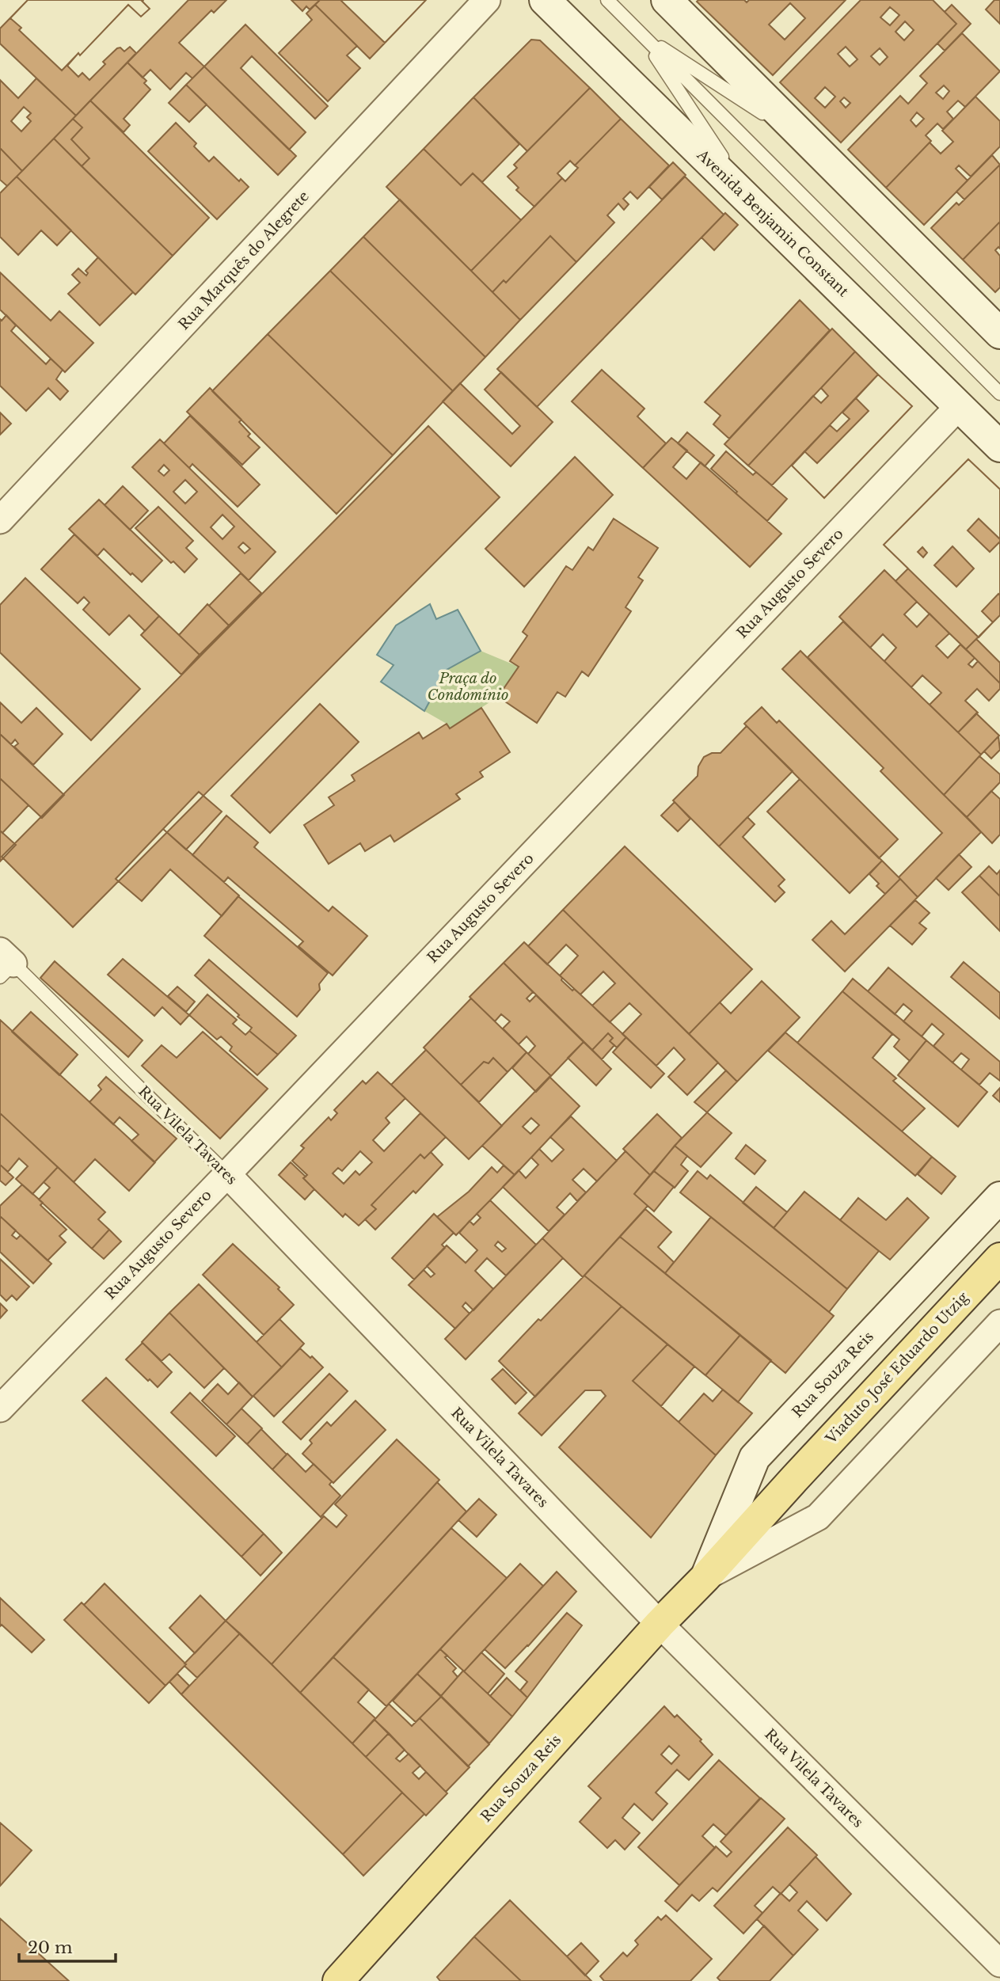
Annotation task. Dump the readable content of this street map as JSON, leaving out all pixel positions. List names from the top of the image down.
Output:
{
  "streets": {
    "main road": ["Avenida Benjamin Constant", "Viaduto José Eduardo Utzig", "Rua Souza Reis"],
    "street": ["Rua Marquês do Alegrete", "Rua Augusto Severo", "Rua Vilela Tavares"]
  },
  "crossings": [
    ["Avenida Benjamin Constant", "Rua Augusto Severo"],
    ["Rua Augusto Severo", "Rua Vilela Tavares"],
    ["Rua Vilela Tavares", "Rua Souza Reis"],
    ["Viaduto José Eduardo Utzig", "Rua Souza Reis"]
  ],
  "parks": ["Praça do Condomínio"],
  "scale_bar": "20 m"
}
